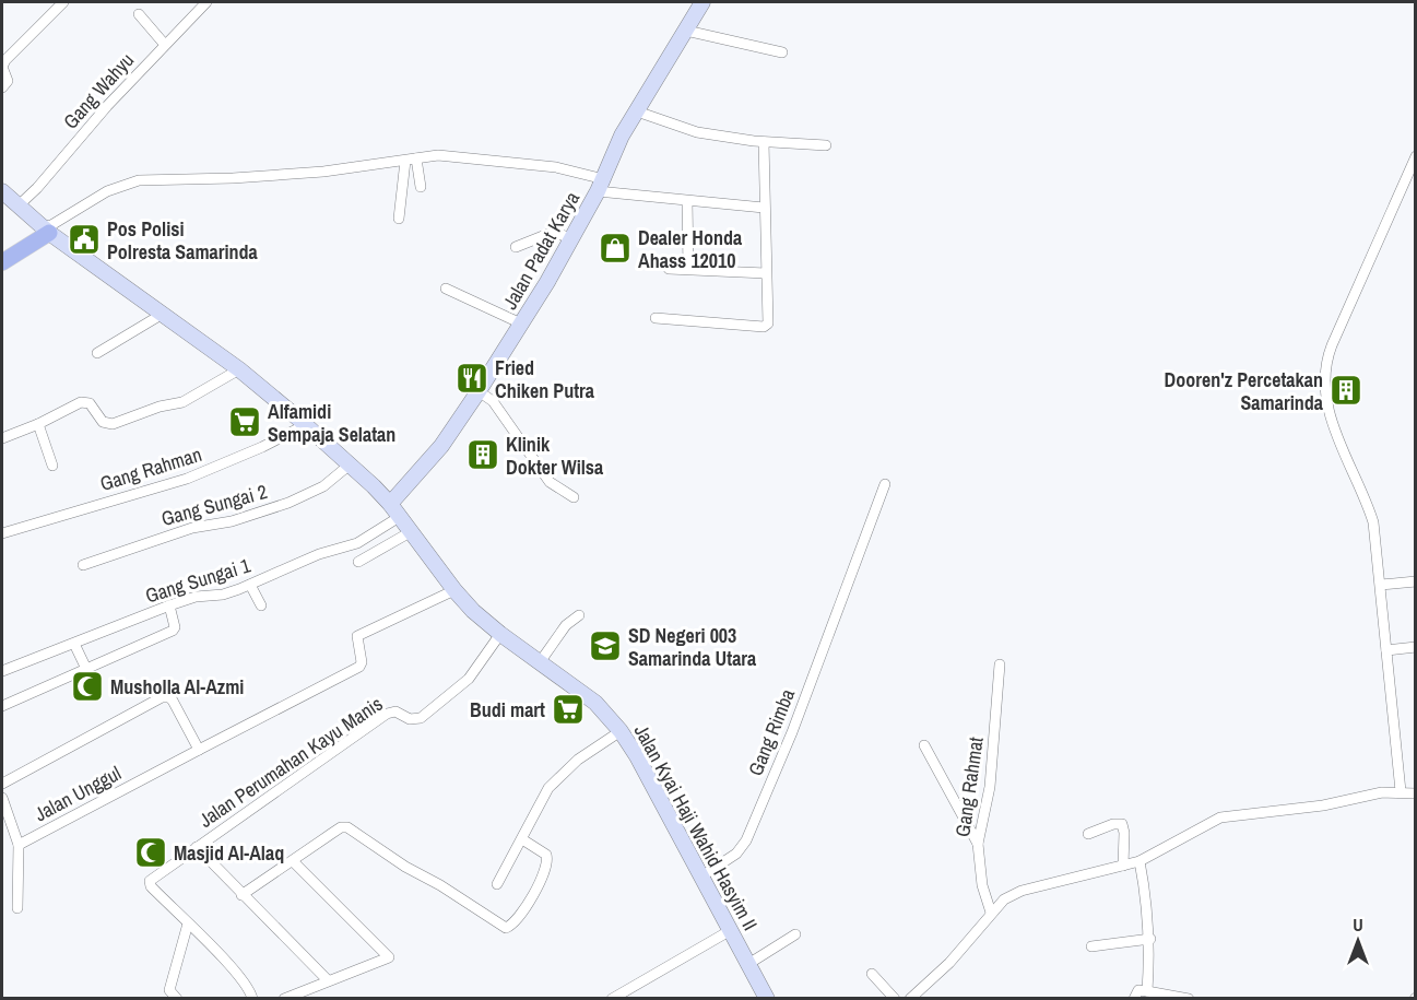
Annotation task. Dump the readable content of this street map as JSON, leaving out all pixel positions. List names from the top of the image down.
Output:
{
  "streets": {
    "main road": ["Jalan Padat Karya", "Jalan Kyai Haji Wahid Hasyim II"],
    "street": [
      "Gang Wahyu",
      "Gang Rahman",
      "Gang Sungai 2",
      "Gang Sungai 1",
      "Gang Rimba",
      "Jalan Perumahan Kayu Manis",
      "Gang Rahmat",
      "Jalan Unggul"
    ]
  },
  "crossings": [
    ["Gang Wahyu", "Jalan Kyai Haji Wahid Hasyim II"],
    ["Jalan Padat Karya", "Jalan Kyai Haji Wahid Hasyim II"],
    ["Gang Rahman", "Jalan Kyai Haji Wahid Hasyim II"],
    ["Gang Sungai 2", "Jalan Kyai Haji Wahid Hasyim II"],
    ["Gang Sungai 1", "Jalan Kyai Haji Wahid Hasyim II"],
    ["Gang Rimba", "Jalan Kyai Haji Wahid Hasyim II"],
    ["Jalan Perumahan Kayu Manis", "Jalan Kyai Haji Wahid Hasyim II"],
    ["Jalan Unggul", "Jalan Kyai Haji Wahid Hasyim II"]
  ],
  "places": {
    "public building": ["Pos Polisi Polresta Samarinda"],
    "shop": ["Dealer Honda Ahass 12010"],
    "restaurant": ["Fried Chiken Putra"],
    "building": ["Dooren'z Percetakan Samarinda", "Klinik Dokter Wilsa"],
    "supermarket": ["Alfamidi Sempaja Selatan", "Budi mart"],
    "school or university": ["SD Negeri 003 Samarinda Utara"],
    "mosque": ["Musholla Al-Azmi", "Masjid Al-Alaq"]
  },
  "north": "top"
}
